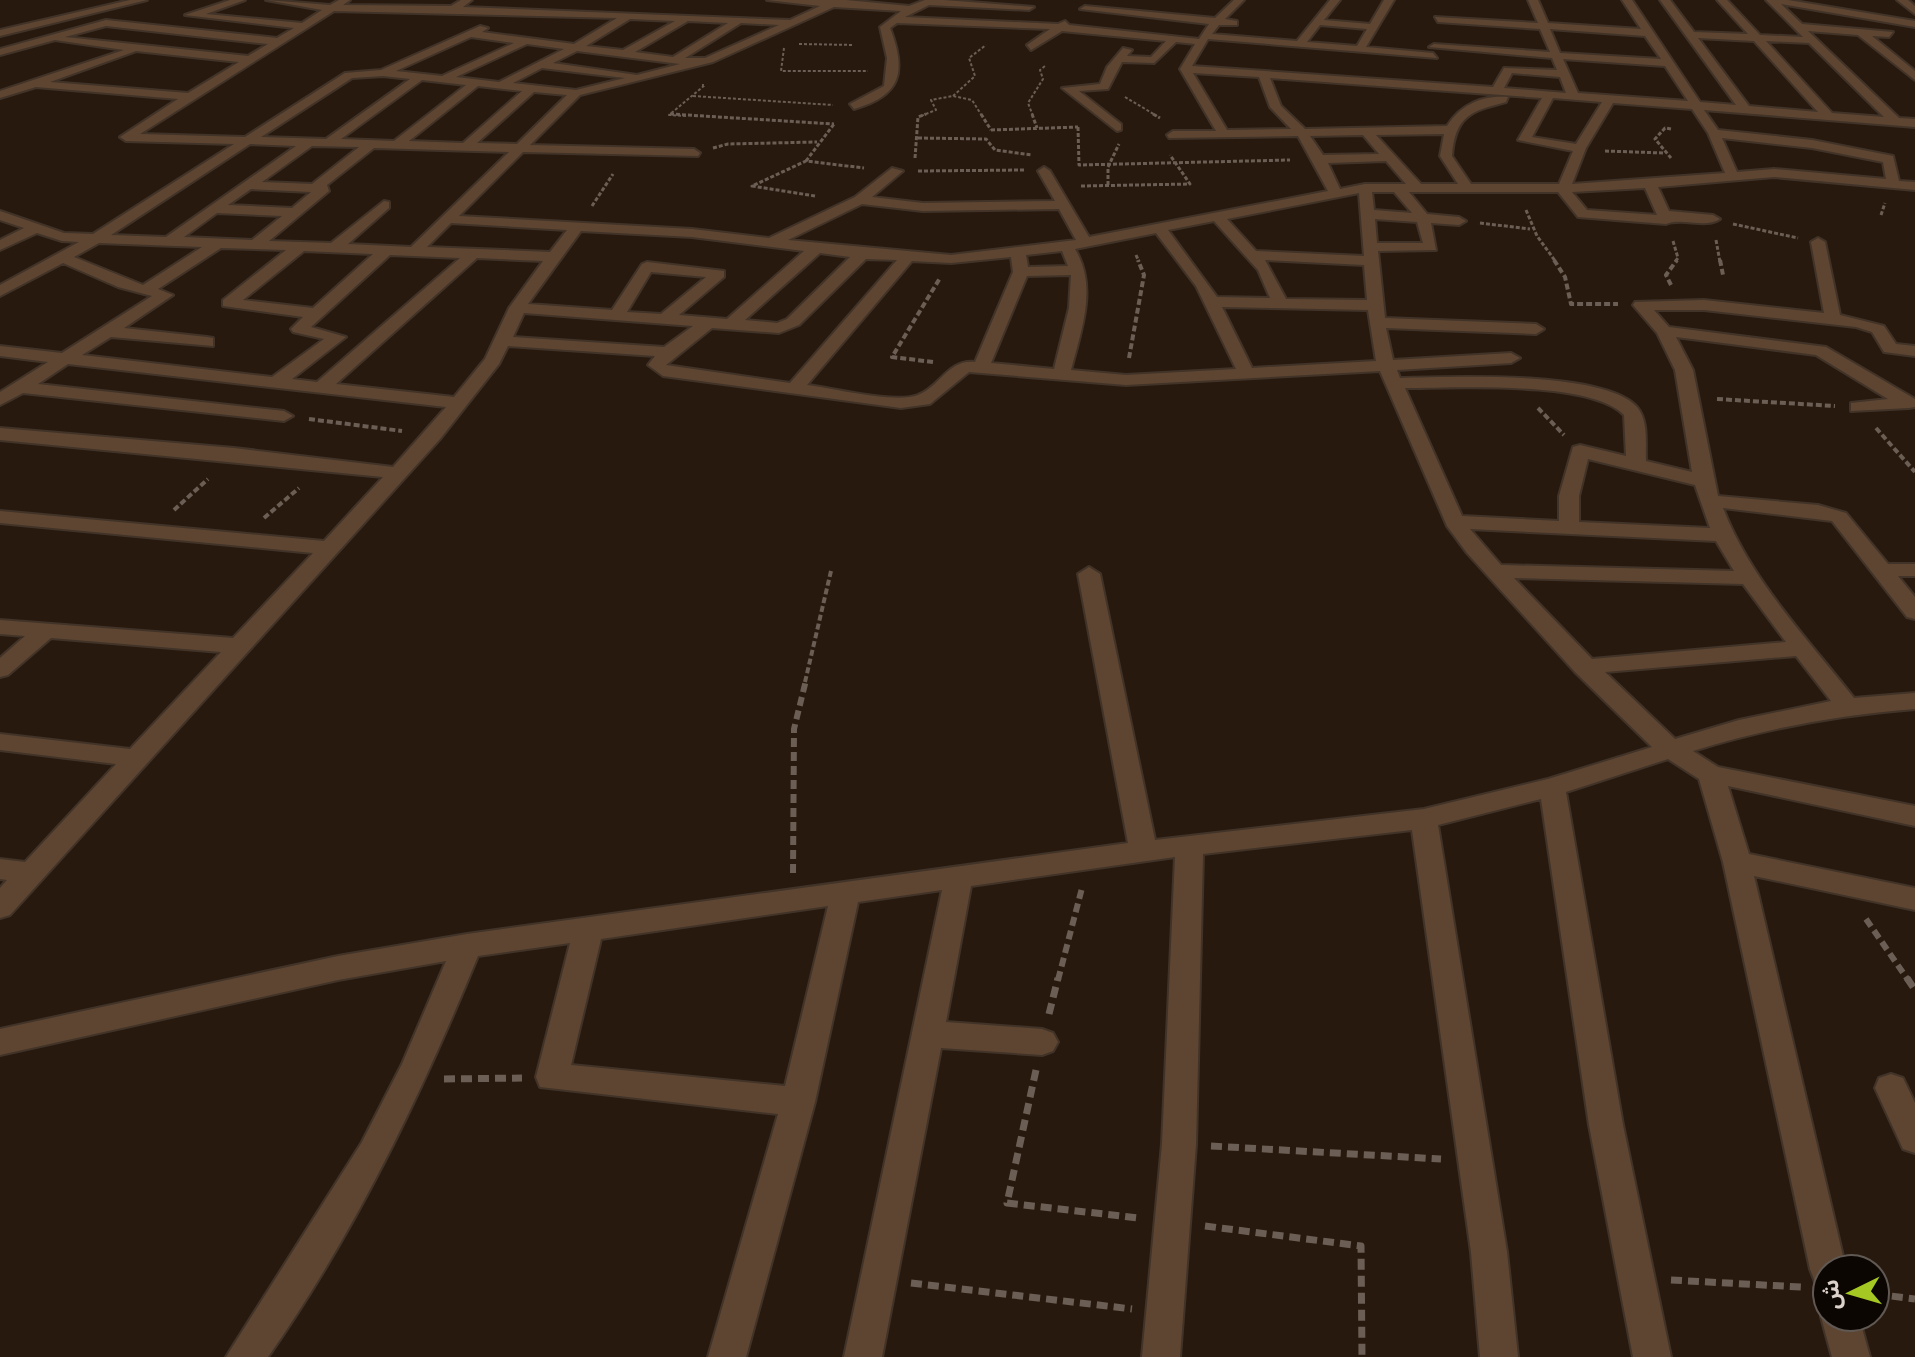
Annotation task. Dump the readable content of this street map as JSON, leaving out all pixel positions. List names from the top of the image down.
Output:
{
  "north": "left"
}
